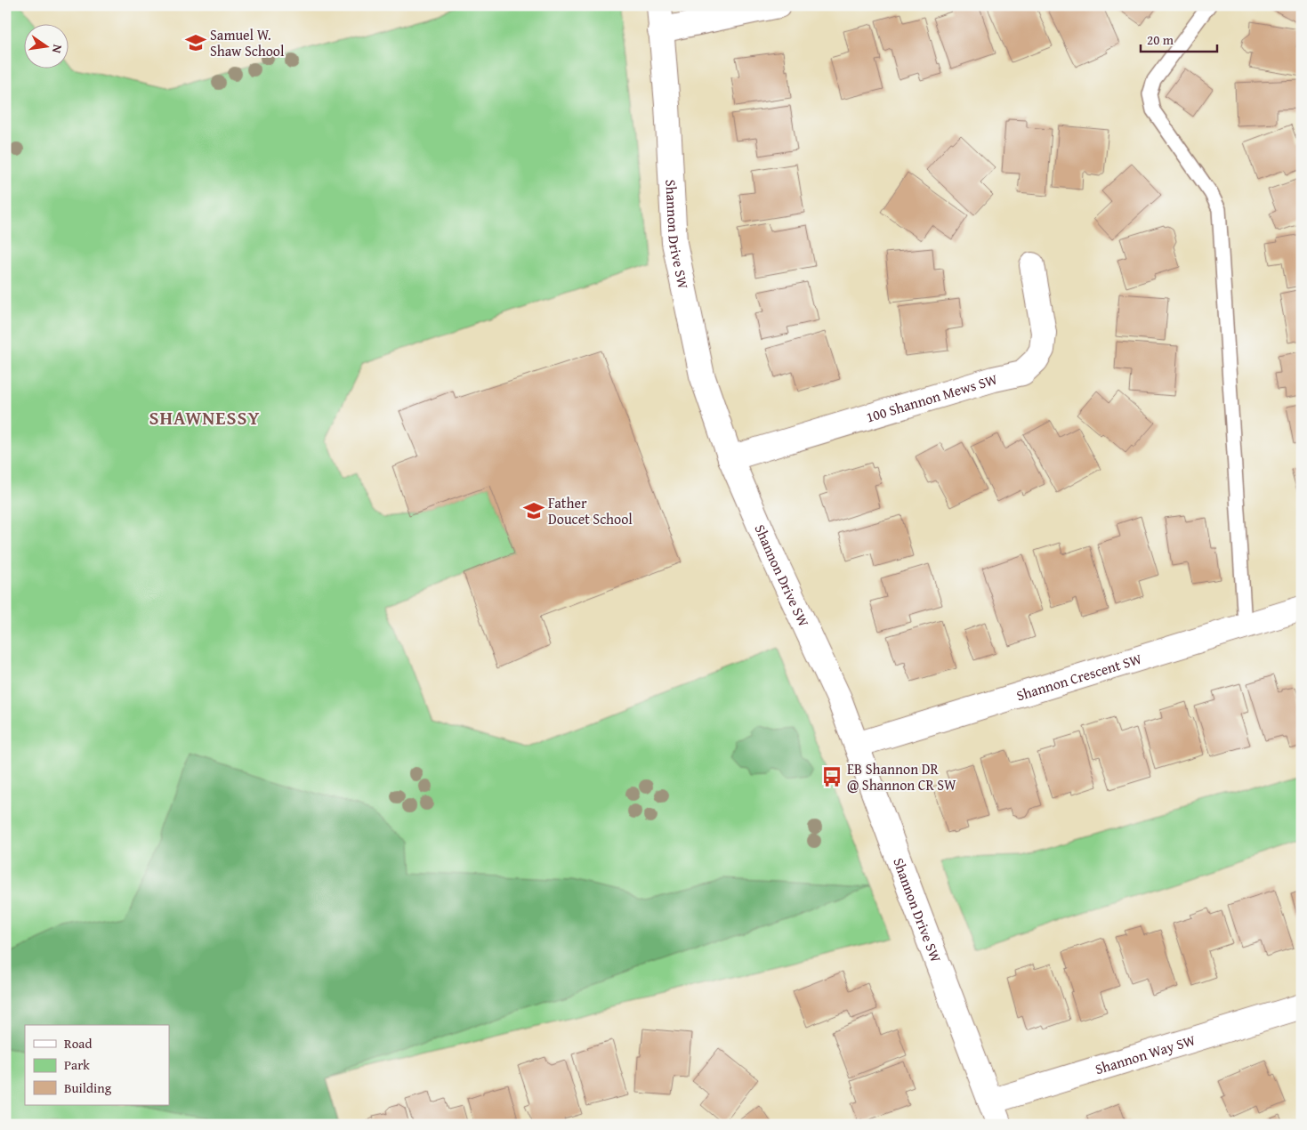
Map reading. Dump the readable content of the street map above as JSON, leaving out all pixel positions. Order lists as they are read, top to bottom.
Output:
{
  "streets": {
    "street": [
      "Shannon Drive SW",
      "100 Shannon Mews SW",
      "Shannon Crescent SW",
      "Shannon Way SW"
    ]
  },
  "crossings": [
    ["Shannon Drive SW", "100 Shannon Mews SW"],
    ["Shannon Drive SW", "Shannon Crescent SW"],
    ["Shannon Drive SW", "Shannon Way SW"]
  ],
  "districts": ["SHAWNESSY"],
  "places": {
    "school or university": ["Samuel W. Shaw School", "Father Doucet School"],
    "bus stop": ["EB Shannon DR @ Shannon CR SW"]
  },
  "legend": ["Road", "Park", "Building"],
  "scale_bar": "20 m",
  "north": "right"
}
